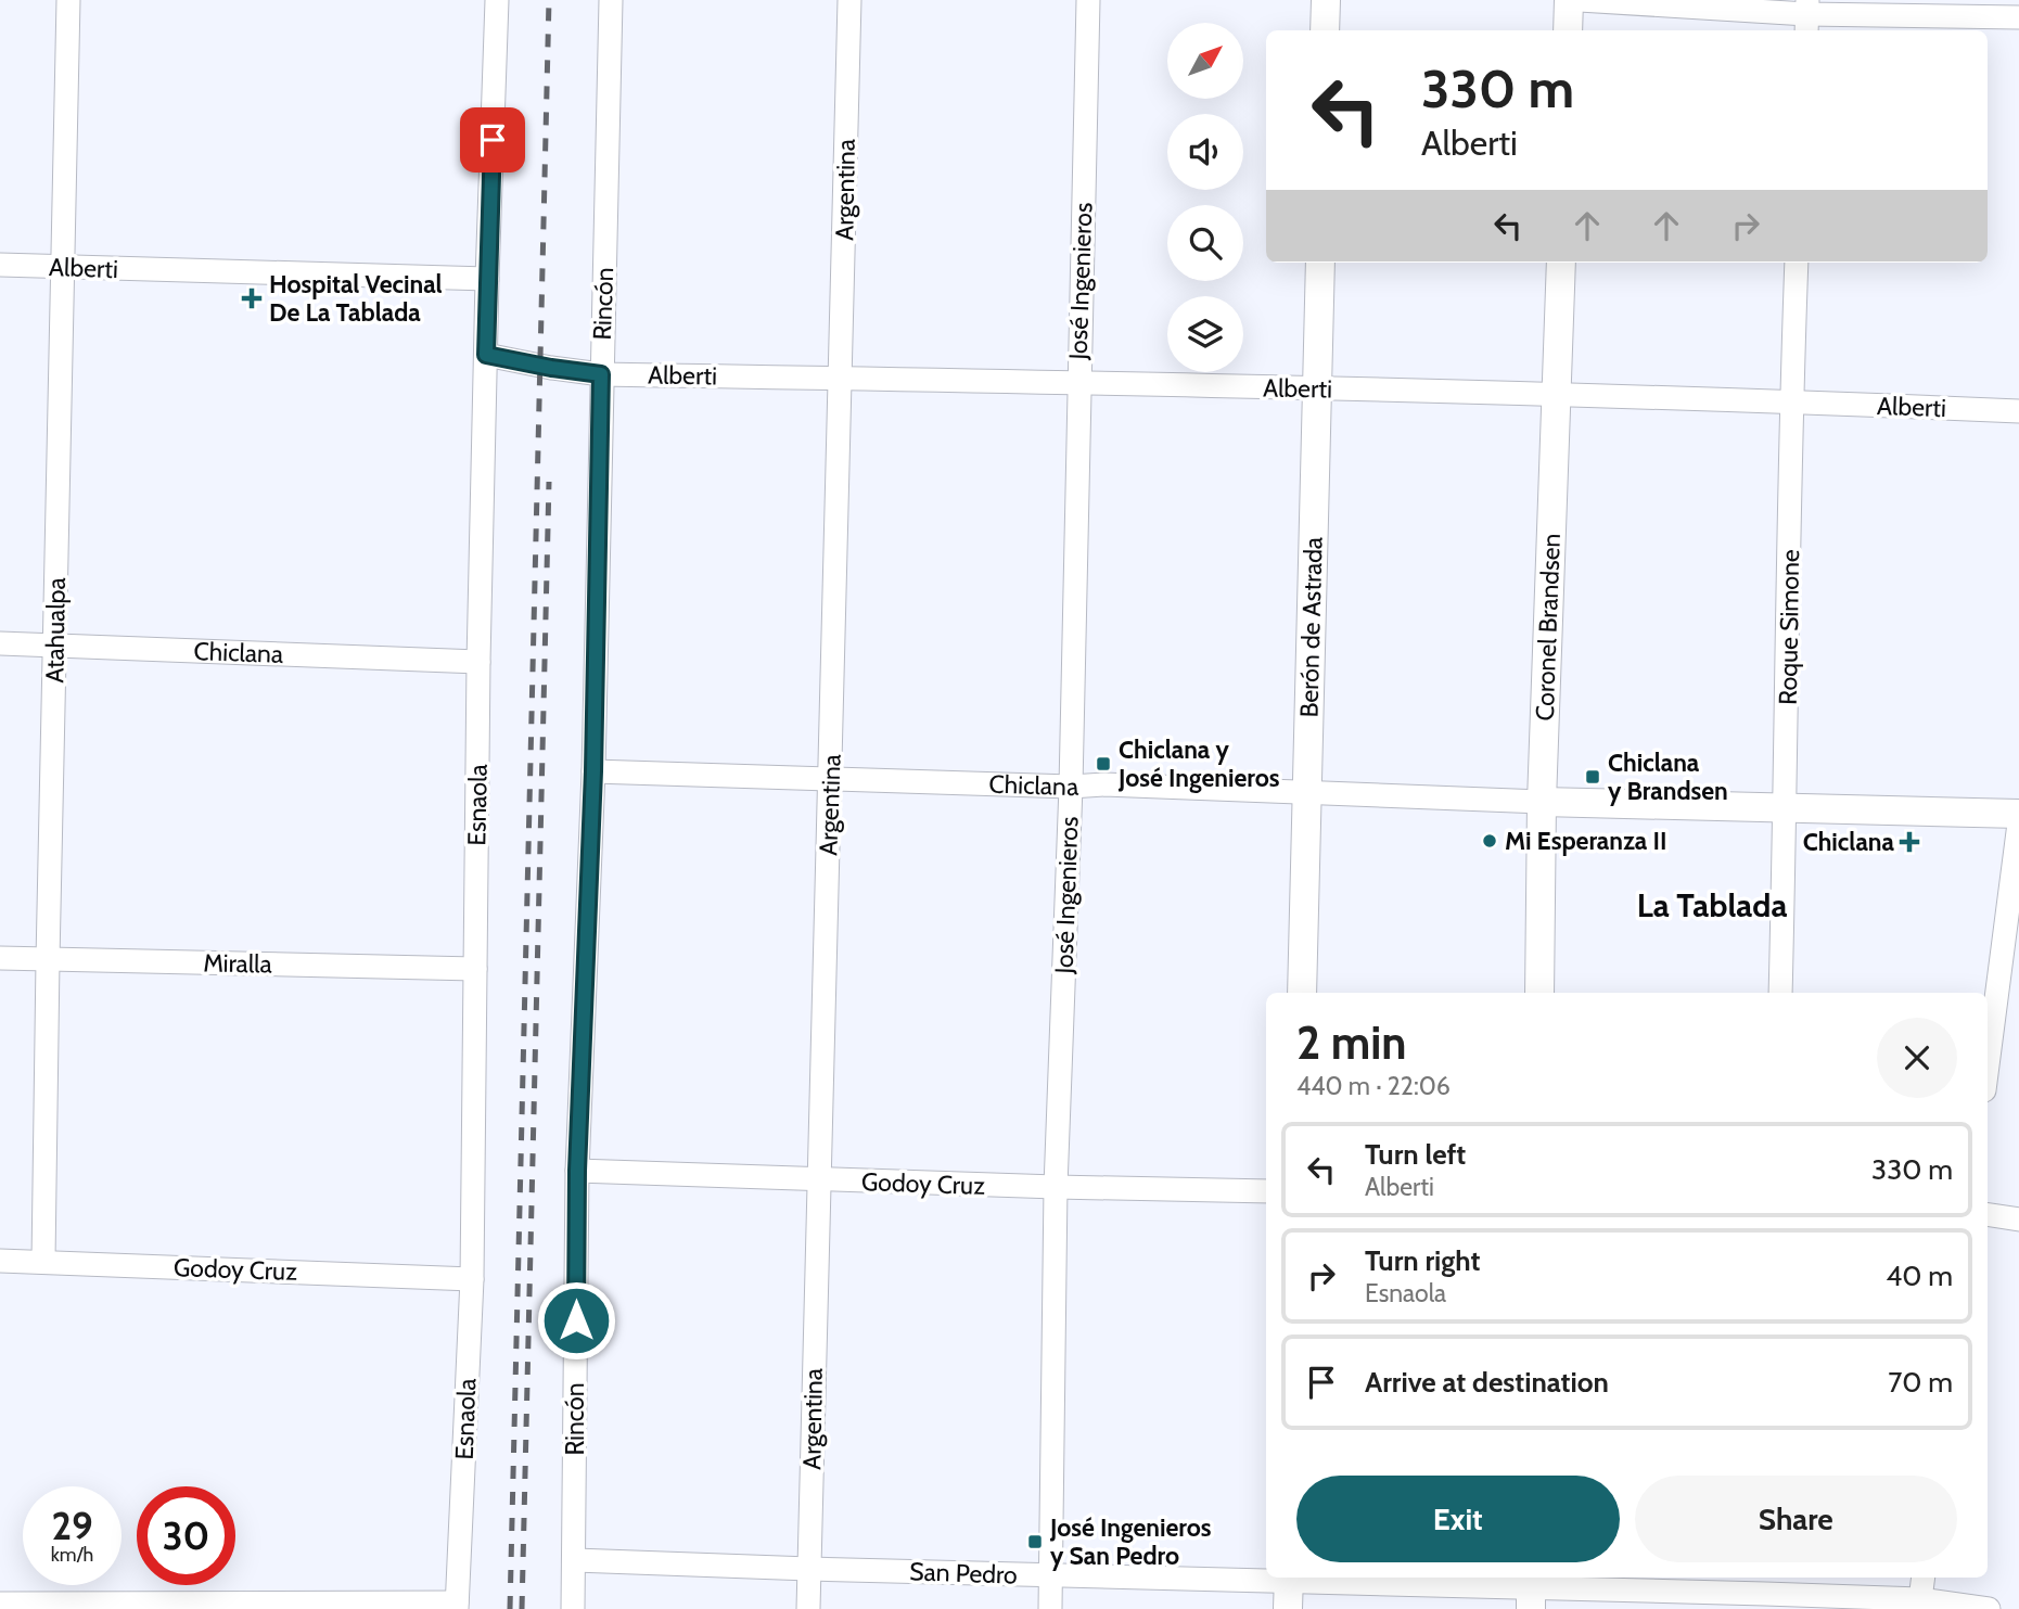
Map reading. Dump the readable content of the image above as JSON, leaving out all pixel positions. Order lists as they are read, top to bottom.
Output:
{
  "streets": {
    "street": [
      "Argentina",
      "Alberti",
      "José Ingenieros",
      "Rincón",
      "Berón de Astrada",
      "Coronel Brandsen",
      "Roque Simone",
      "Atahualpa",
      "Chiclana",
      "Esnaola",
      "Miralla",
      "Godoy Cruz",
      "San Pedro"
    ]
  },
  "crossings": [
    ["Argentina", "Alberti"],
    ["Argentina", "Chiclana"],
    ["Argentina", "Godoy Cruz"],
    ["Argentina", "San Pedro"],
    ["Alberti", "José Ingenieros"],
    ["Alberti", "Rincón"],
    ["Alberti", "Berón de Astrada"],
    ["Alberti", "Coronel Brandsen"],
    ["Alberti", "Roque Simone"],
    ["Alberti", "Atahualpa"],
    ["Alberti", "Esnaola"],
    ["José Ingenieros", "Chiclana"],
    ["José Ingenieros", "Godoy Cruz"],
    ["José Ingenieros", "San Pedro"],
    ["Rincón", "Chiclana"],
    ["Rincón", "Godoy Cruz"],
    ["Rincón", "San Pedro"],
    ["Berón de Astrada", "Chiclana"],
    ["Coronel Brandsen", "Chiclana"],
    ["Roque Simone", "Chiclana"],
    ["Atahualpa", "Chiclana"],
    ["Atahualpa", "Miralla"],
    ["Atahualpa", "Godoy Cruz"],
    ["Chiclana", "Esnaola"],
    ["Esnaola", "Miralla"],
    ["Esnaola", "Godoy Cruz"]
  ],
  "districts": ["La Tablada"],
  "places": {
    "health": ["Hospital Vecinal De La Tablada", "Chiclana"],
    "transit": ["Chiclana y José Ingenieros", "Chiclana y Brandsen", "José Ingenieros y San Pedro"],
    "other": ["Mi Esperanza II"]
  },
  "north": "top right",
  "page": {
    "turn": ["330 m", "Alberti"],
    "heading": ["2 min", "440 m · 22:06"],
    "list": [
      {
        "name": "Turn left",
        "note": "Alberti",
        "value": "330 m"
      },
      {
        "name": "Turn right",
        "note": "Esnaola",
        "value": "40 m"
      },
      {
        "name": "Arrive at destination",
        "value": "70 m"
      }
    ],
    "buttons": ["Exit", "Share"],
    "speed": "29 km/h",
    "limit": "30"
  }
}
